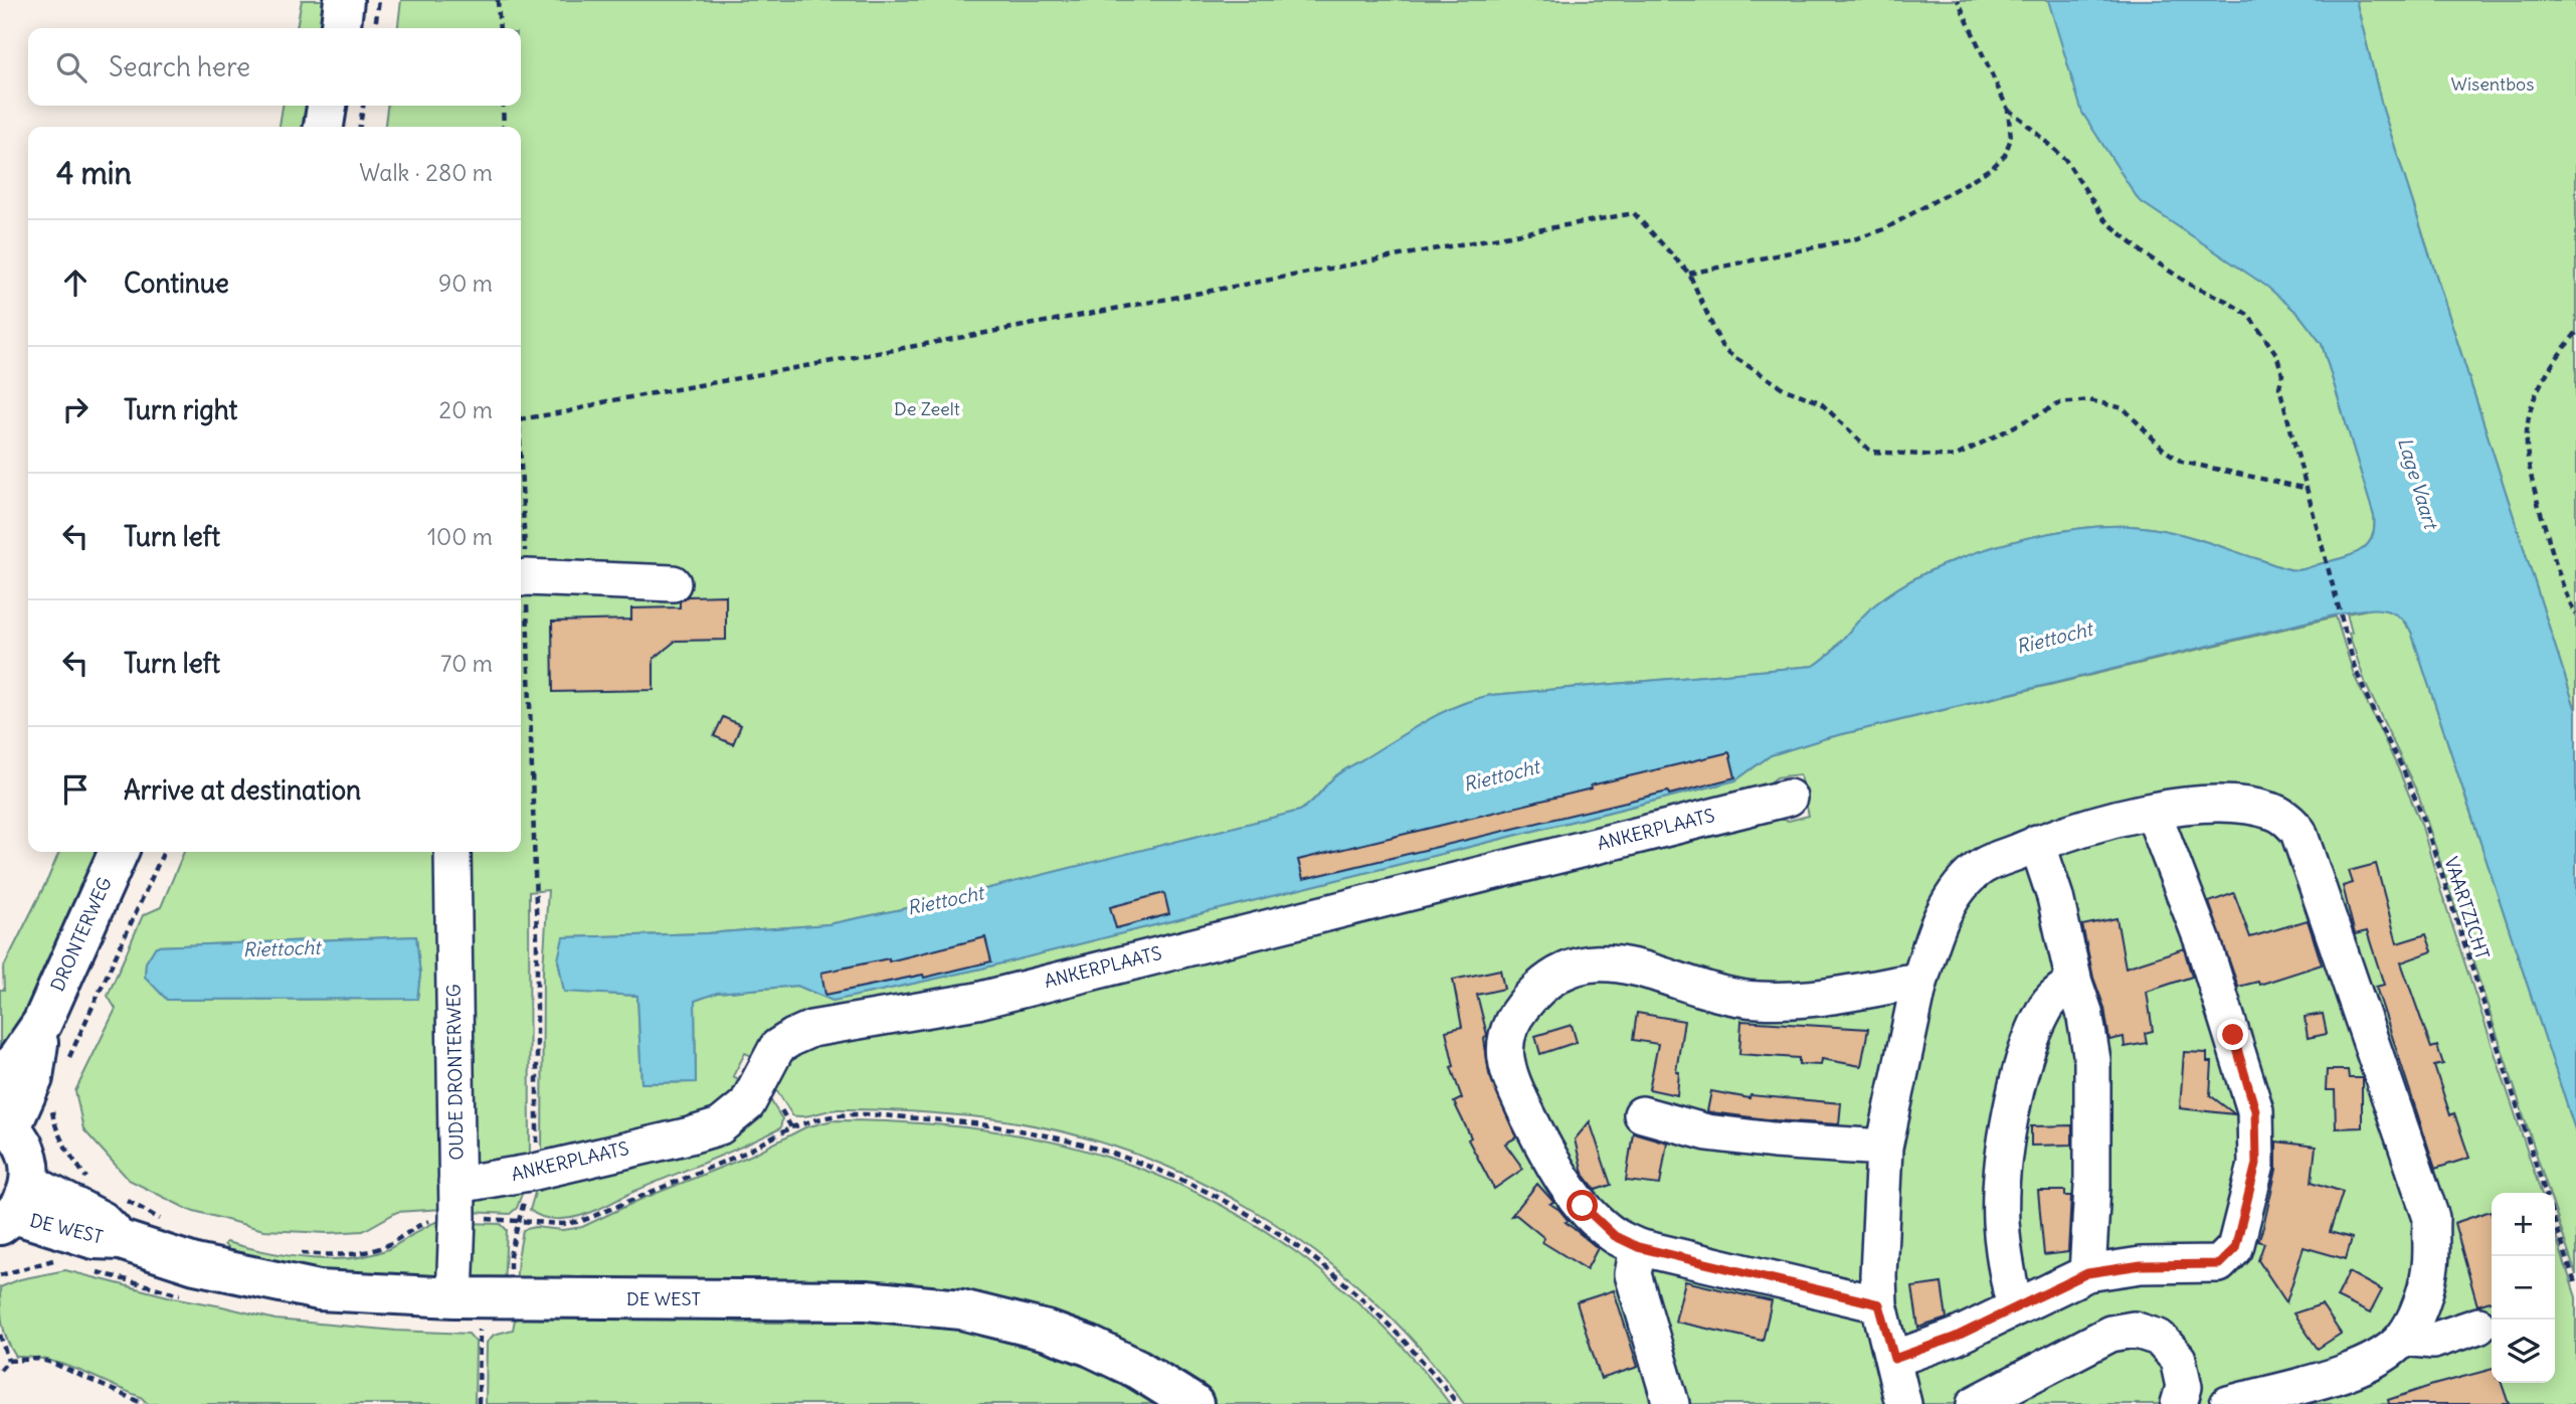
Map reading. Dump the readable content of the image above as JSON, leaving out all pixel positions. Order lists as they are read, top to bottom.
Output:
{
  "streets": {
    "main road": ["DRONTERWEG", "DE WEST"],
    "street": ["ANKERPLAATS", "OUDE DRONTERWEG"],
    "path": ["VAARTZICHT"]
  },
  "crossings": [
    ["ANKERPLAATS", "OUDE DRONTERWEG"],
    ["OUDE DRONTERWEG", "DE WEST"]
  ],
  "water": ["Lage Vaart", "Riettocht"],
  "parks": ["Wisentbos", "De Zeelt"],
  "page": {
    "search": "Search here",
    "heading": ["4 min", "Walk · 280 m"],
    "list": [
      ["Continue", "90 m"],
      ["Turn right", "20 m"],
      ["Turn left", "100 m"],
      ["Turn left", "70 m"],
      "Arrive at destination"
    ],
    "map_buttons": ["+", "−"]
  }
}
